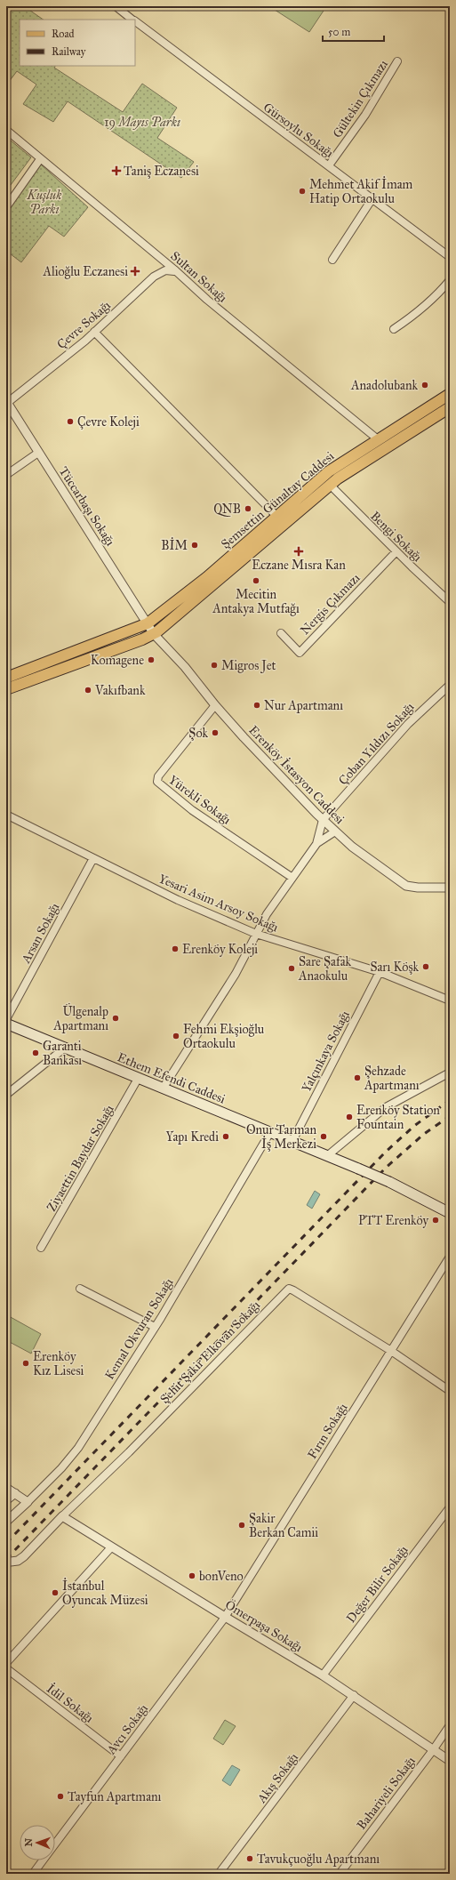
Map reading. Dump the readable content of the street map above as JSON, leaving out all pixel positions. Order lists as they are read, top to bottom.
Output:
{
  "streets": {
    "main road": ["Şemsettin Günaltay Caddesi", "Ethem Efendi Caddesi"],
    "street": [
      "Gültekin Çıkmazı",
      "Gürsoylu Sokağı",
      "Sultan Sokağı",
      "Çevre Sokağı",
      "Tüccarbaşı Sokağı",
      "Bengi Sokağı",
      "Nergis Çıkmazı",
      "Çoban Yıldızı Sokağı",
      "Erenköy İstasyon Caddesi",
      "Yürekli Sokağı",
      "Yesari Asim Arsoy Sokağı",
      "Arsan Sokağı",
      "Yalçınkaya Sokağı",
      "Ziyaettin Baydar Sokağı",
      "Kemal Okvuran Sokağı",
      "Şehit Şakir Elkovan Sokağı",
      "Fırın Sokağı",
      "Değer Bilir Sokağı",
      "Ömerpaşa Sokağı",
      "İdil Sokağı",
      "Avcı Sokağı",
      "Akış Sokağı",
      "Bahariyeli Sokağı"
    ]
  },
  "crossings": [
    ["Gültekin Çıkmazı", "Gürsoylu Sokağı"],
    ["Sultan Sokağı", "Çevre Sokağı"],
    ["Sultan Sokağı", "Şemsettin Günaltay Caddesi"],
    ["Çevre Sokağı", "Tüccarbaşı Sokağı"],
    ["Şemsettin Günaltay Caddesi", "Tüccarbaşı Sokağı"],
    ["Şemsettin Günaltay Caddesi", "Bengi Sokağı"],
    ["Şemsettin Günaltay Caddesi", "Erenköy İstasyon Caddesi"],
    ["Bengi Sokağı", "Nergis Çıkmazı"],
    ["Çoban Yıldızı Sokağı", "Erenköy İstasyon Caddesi"],
    ["Erenköy İstasyon Caddesi", "Yürekli Sokağı"],
    ["Yesari Asim Arsoy Sokağı", "Arsan Sokağı"],
    ["Yesari Asim Arsoy Sokağı", "Yalçınkaya Sokağı"],
    ["Yalçınkaya Sokağı", "Ethem Efendi Caddesi"],
    ["Ethem Efendi Caddesi", "Ziyaettin Baydar Sokağı"],
    ["Ethem Efendi Caddesi", "Kemal Okvuran Sokağı"],
    ["Şehit Şakir Elkovan Sokağı", "Fırın Sokağı"],
    ["Şehit Şakir Elkovan Sokağı", "Ömerpaşa Sokağı"],
    ["Fırın Sokağı", "Ömerpaşa Sokağı"],
    ["Fırın Sokağı", "Avcı Sokağı"],
    ["Değer Bilir Sokağı", "Ömerpaşa Sokağı"],
    ["Ömerpaşa Sokağı", "Avcı Sokağı"],
    ["Ömerpaşa Sokağı", "Akış Sokağı"],
    ["Ömerpaşa Sokağı", "Bahariyeli Sokağı"],
    ["İdil Sokağı", "Avcı Sokağı"]
  ],
  "parks": ["19 Mayıs Parkı", "Kuşluk Parkı"],
  "places": {
    "health": ["Taniş Eczanesi", "Alioğlu Eczanesi", "Eczane Mısra Kan"],
    "other": [
      "Mehmet Akif İmam Hatip Ortaokulu",
      "Anadolubank",
      "Çevre Koleji",
      "QNB",
      "BİM",
      "Mecitin Antakya Mutfağı",
      "Komagene",
      "Migros Jet",
      "Vakıfbank",
      "Nur Apartmanı",
      "Şok",
      "Erenköy Koleji",
      "Sarı Köşk",
      "Sare Şafak Anaokulu",
      "Ülgenalp Apartmanı",
      "Fehmi Ekşioğlu Ortaokulu",
      "Garanti Bankası",
      "Şehzade Apartmanı",
      "Erenköy Station Fountain",
      "Yapı Kredi",
      "Onur Tarman İş Merkezi",
      "PTT Erenköy",
      "Erenköy Kız Lisesi",
      "Şakir Berkan Camii",
      "bonVeno",
      "İstanbul Oyuncak Müzesi",
      "Tayfun Apartmanı",
      "Tavukçuoğlu Apartmanı"
    ]
  },
  "legend": ["Road", "Railway"],
  "scale_bar": "50 m",
  "north": "left"
}
